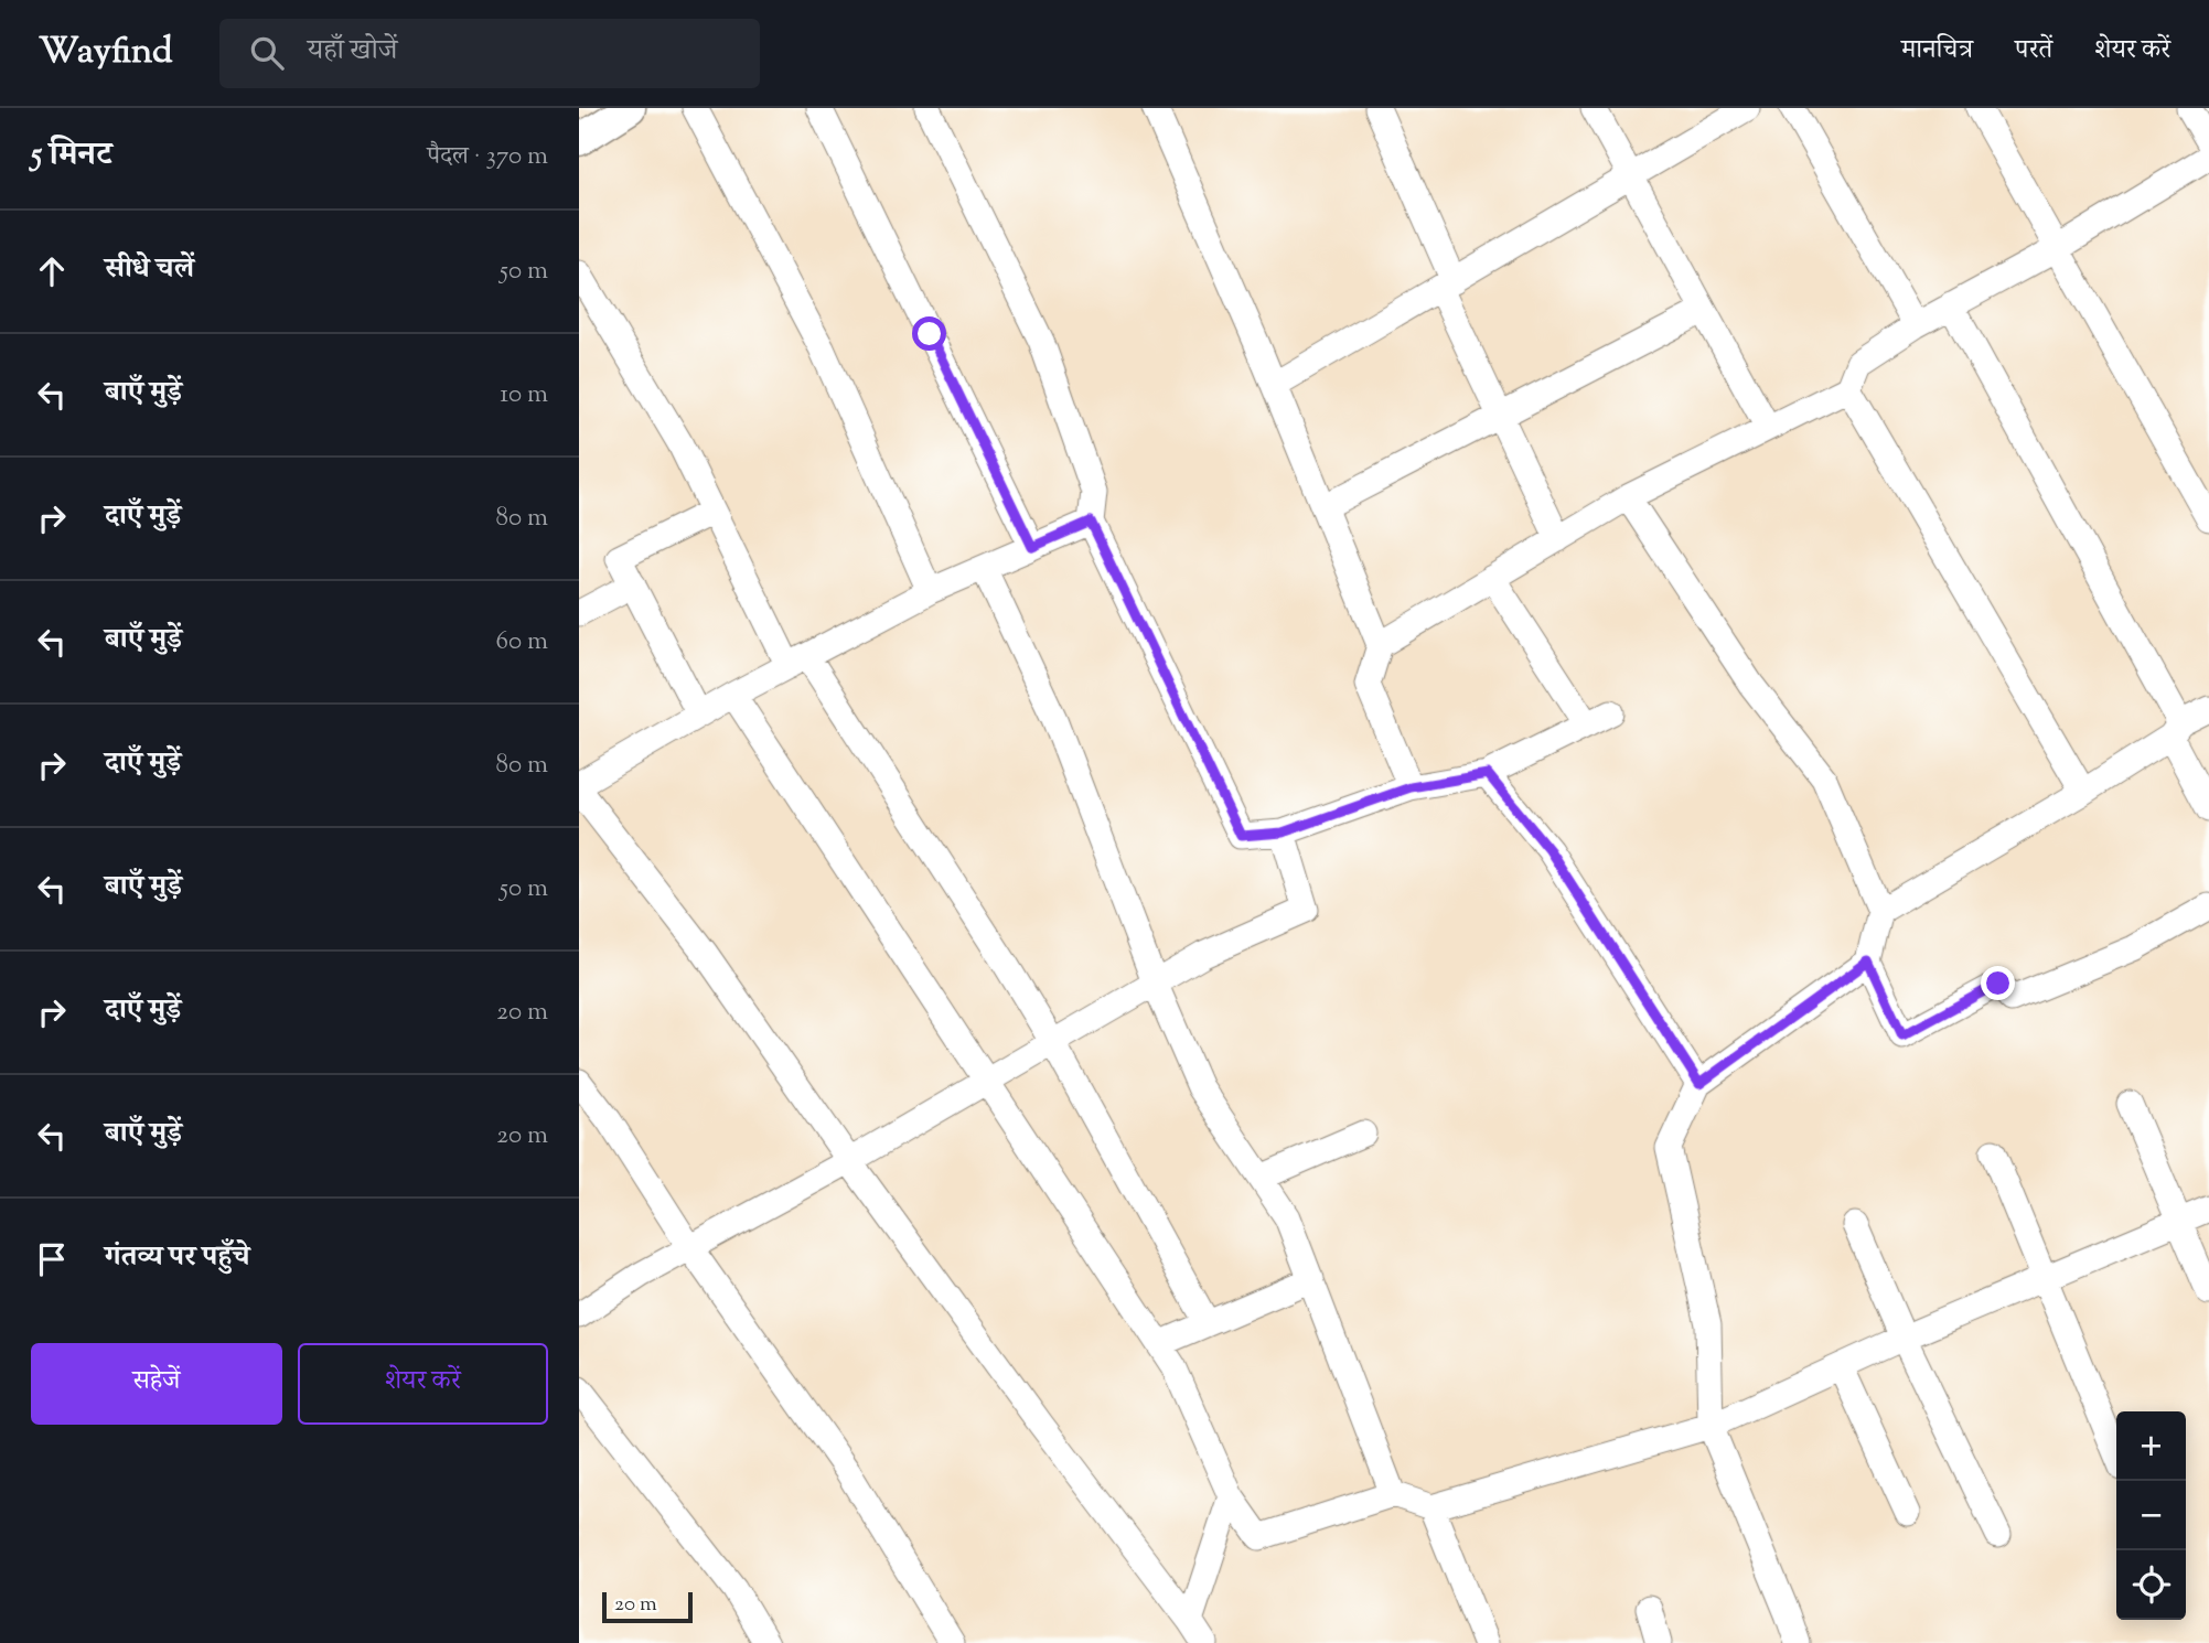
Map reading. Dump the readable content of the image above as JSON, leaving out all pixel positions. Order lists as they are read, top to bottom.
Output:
{
  "scale_bar": "20 m",
  "page": {
    "header": "Wayfind",
    "search": "यहाँ खोजें",
    "nav": ["मानचित्र", "परतें", "शेयर करें"],
    "heading": ["5 मिनट", "पैदल · 370 m"],
    "list": [
      ["सीधे चलें", "50 m"],
      ["बाएँ मुड़ें", "10 m"],
      ["दाएँ मुड़ें", "80 m"],
      ["बाएँ मुड़ें", "60 m"],
      ["दाएँ मुड़ें", "80 m"],
      ["बाएँ मुड़ें", "50 m"],
      ["दाएँ मुड़ें", "20 m"],
      ["बाएँ मुड़ें", "20 m"],
      "गंतव्य पर पहुँचे"
    ],
    "buttons": ["सहेजें", "शेयर करें"],
    "map_buttons": ["+", "−"],
    "scale": "20 m"
  }
}
